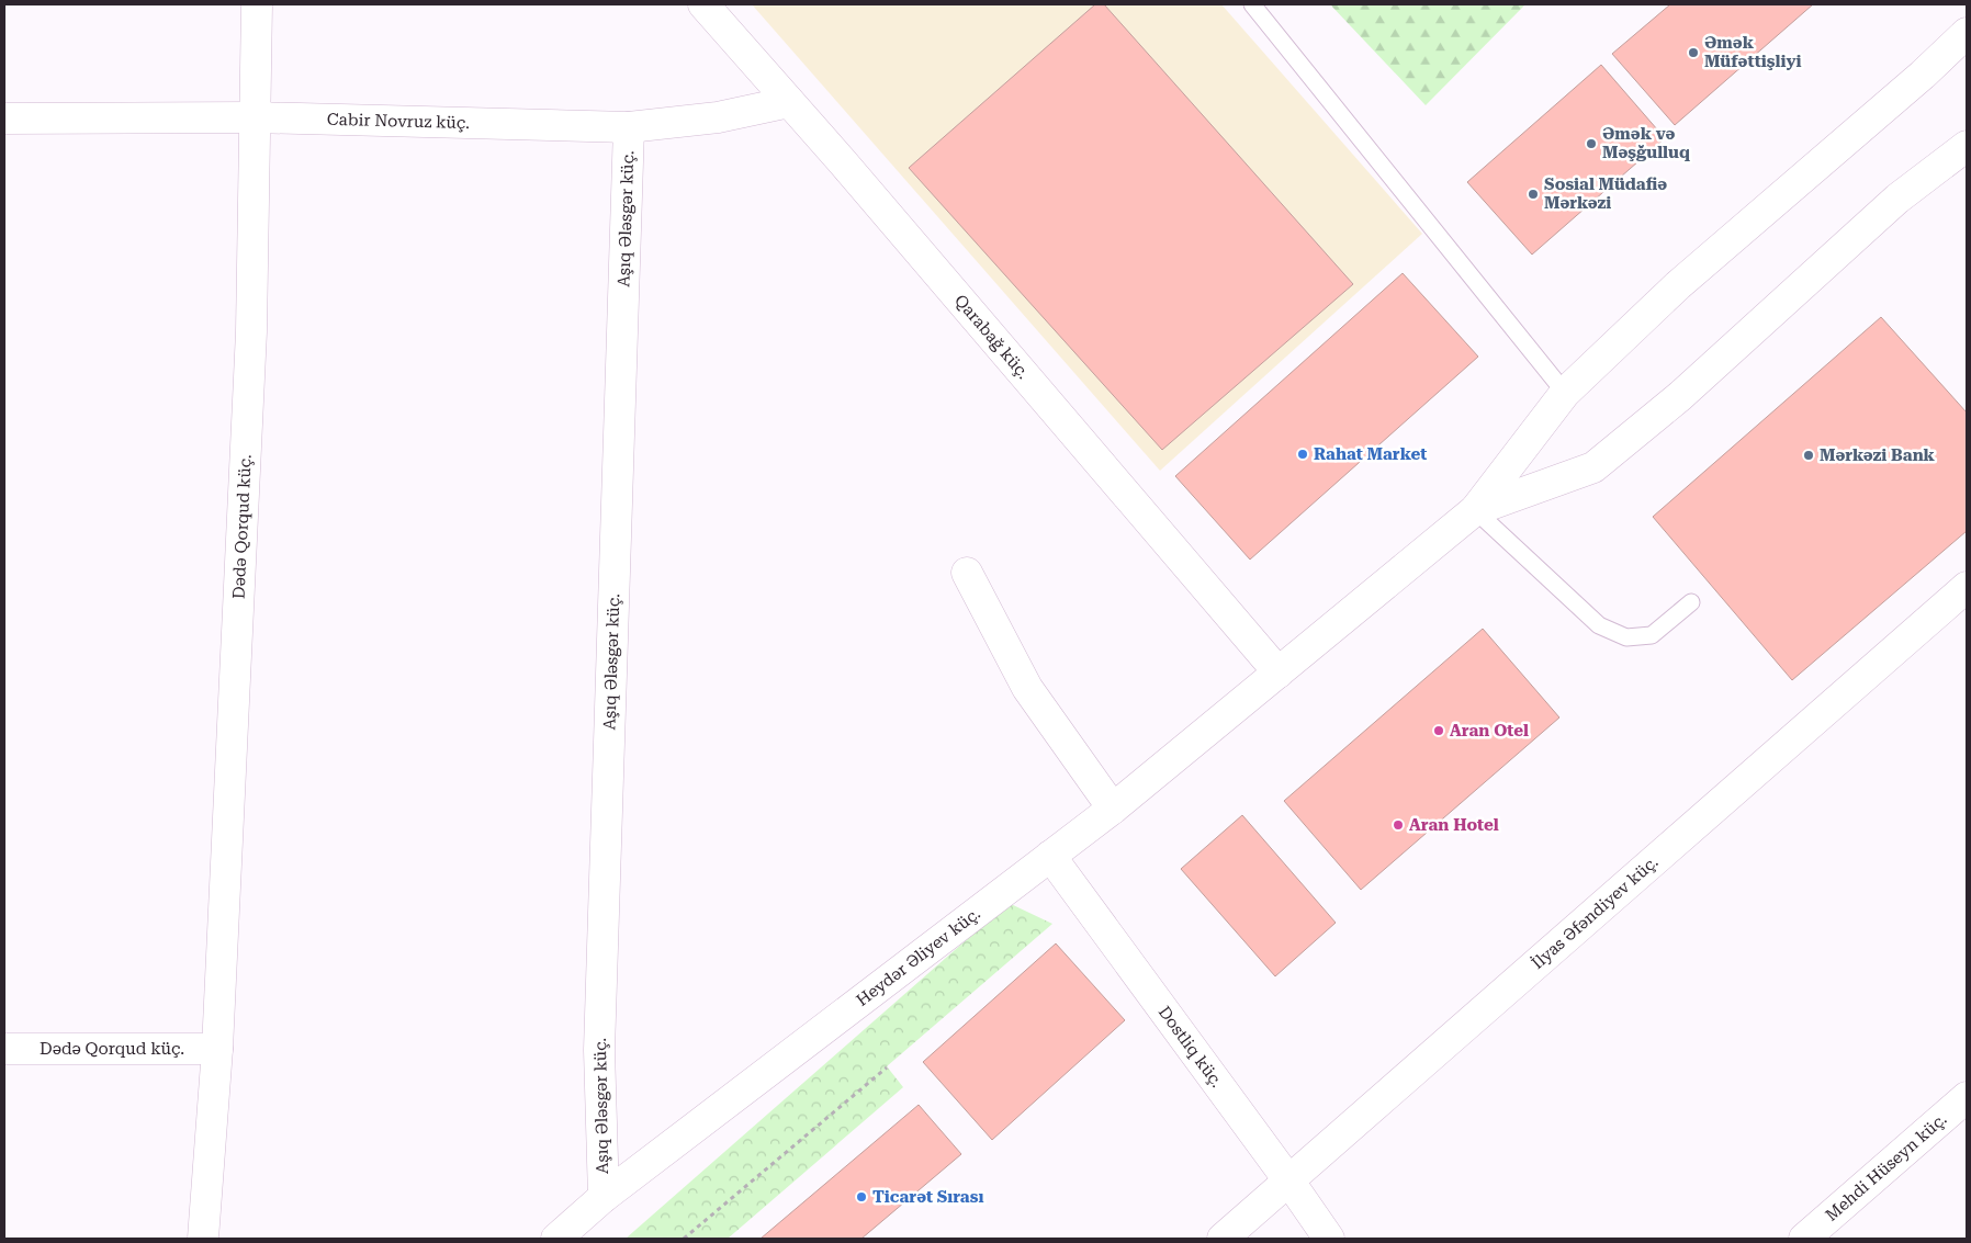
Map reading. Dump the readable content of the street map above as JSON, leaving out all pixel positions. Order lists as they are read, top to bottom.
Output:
{
  "streets": {
    "main road": [
      "Cabir Novruz küç.",
      "Aşıq Ələsgər küç.",
      "Qarabağ küç.",
      "Dədə Qorqud küç.",
      "İlyas Əfəndiyev küç.",
      "Heydər Əliyev küç.",
      "Dostliq küç.",
      "Mehdi Hüseyn küç."
    ]
  },
  "crossings": [
    ["Cabir Novruz küç.", "Aşıq Ələsgər küç."],
    ["Cabir Novruz küç.", "Qarabağ küç."],
    ["Cabir Novruz küç.", "Dədə Qorqud küç."],
    ["Aşıq Ələsgər küç.", "Heydər Əliyev küç."],
    ["Qarabağ küç.", "Heydər Əliyev küç."],
    ["İlyas Əfəndiyev küç.", "Dostliq küç."],
    ["Heydər Əliyev küç.", "Dostliq küç."]
  ],
  "places": [
    "Əmək Müfəttişliyi",
    "Əmək və Məşğulluq",
    "Sosial Müdafiə Mərkəzi",
    "Rahat Market",
    "Mərkəzi Bank",
    "Aran Otel",
    "Aran Hotel",
    "Ticarət Sırası"
  ]
}
